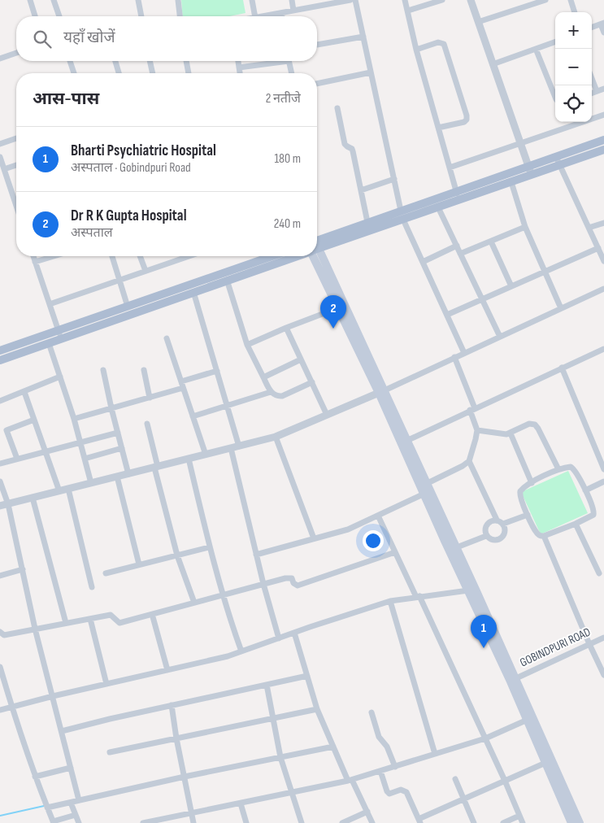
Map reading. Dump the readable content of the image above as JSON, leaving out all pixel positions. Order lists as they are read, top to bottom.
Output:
{
  "streets": {
    "street": ["GOBINDPURI ROAD"]
  },
  "page": {
    "map_buttons": ["+", "−"],
    "search": "यहाँ खोजें",
    "heading": ["आस-पास", "2 नतीजे"],
    "list": [
      {
        "mark": "1",
        "name": "Bharti Psychiatric Hospital",
        "note": "अस्पताल · Gobindpuri Road",
        "value": "180 m"
      },
      {
        "mark": "2",
        "name": "Dr R K Gupta Hospital",
        "note": "अस्पताल",
        "value": "240 m"
      }
    ],
    "pins": ["2", "1"]
  }
}
